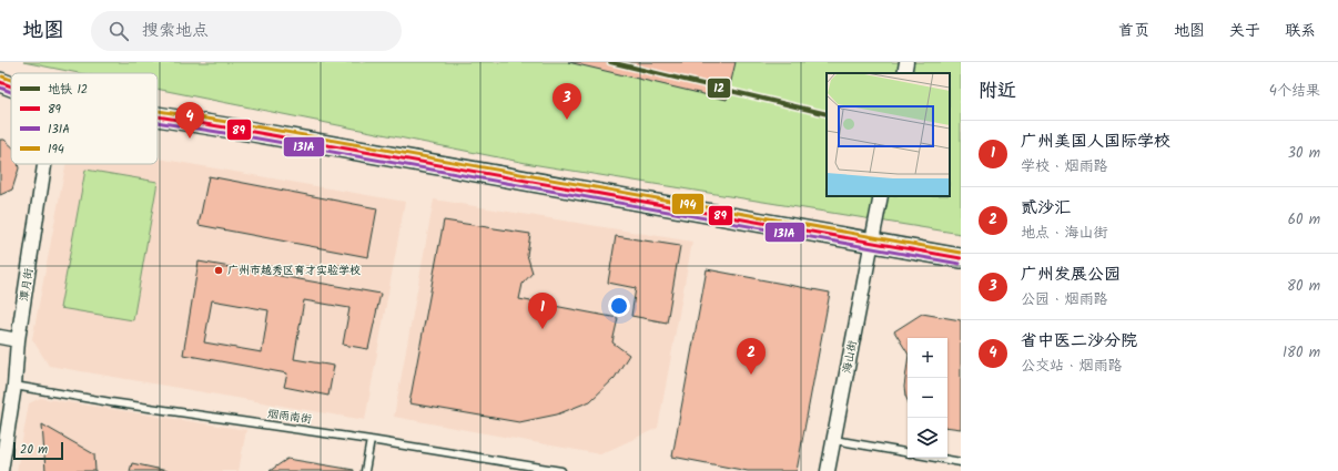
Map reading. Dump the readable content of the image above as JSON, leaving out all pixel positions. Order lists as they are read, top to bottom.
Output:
{
  "streets": {
    "street": ["潭月街", "海山街"],
    "lane": ["烟雨南街"]
  },
  "crossings": [
    ["潭月街", "烟雨南街"]
  ],
  "places": ["广州市越秀区育才实验学校"],
  "lines": [
    "metro line 12",
    "transit line 194",
    "transit line 89",
    "transit line 131A"
  ],
  "legend": [
    "地铁 12",
    "89",
    "131A",
    "194"
  ],
  "scale_bar": "20 m",
  "page": {
    "header": "地图",
    "search": "搜索地点",
    "nav": [
      "首页",
      "地图",
      "关于",
      "联系"
    ],
    "heading": ["附近", "4个结果"],
    "pins": [
      "3",
      "4",
      "1",
      "2"
    ],
    "list": [
      {
        "mark": "1",
        "name": "广州美国人国际学校",
        "note": "学校 · 烟雨路",
        "value": "30 m"
      },
      {
        "mark": "2",
        "name": "贰沙汇",
        "note": "地点 · 海山街",
        "value": "60 m"
      },
      {
        "mark": "3",
        "name": "广州发展公园",
        "note": "公园 · 烟雨路",
        "value": "80 m"
      },
      {
        "mark": "4",
        "name": "省中医二沙分院",
        "note": "公交站 · 烟雨路",
        "value": "180 m"
      }
    ],
    "map_buttons": ["+", "−"],
    "scale": "20 m"
  }
}
